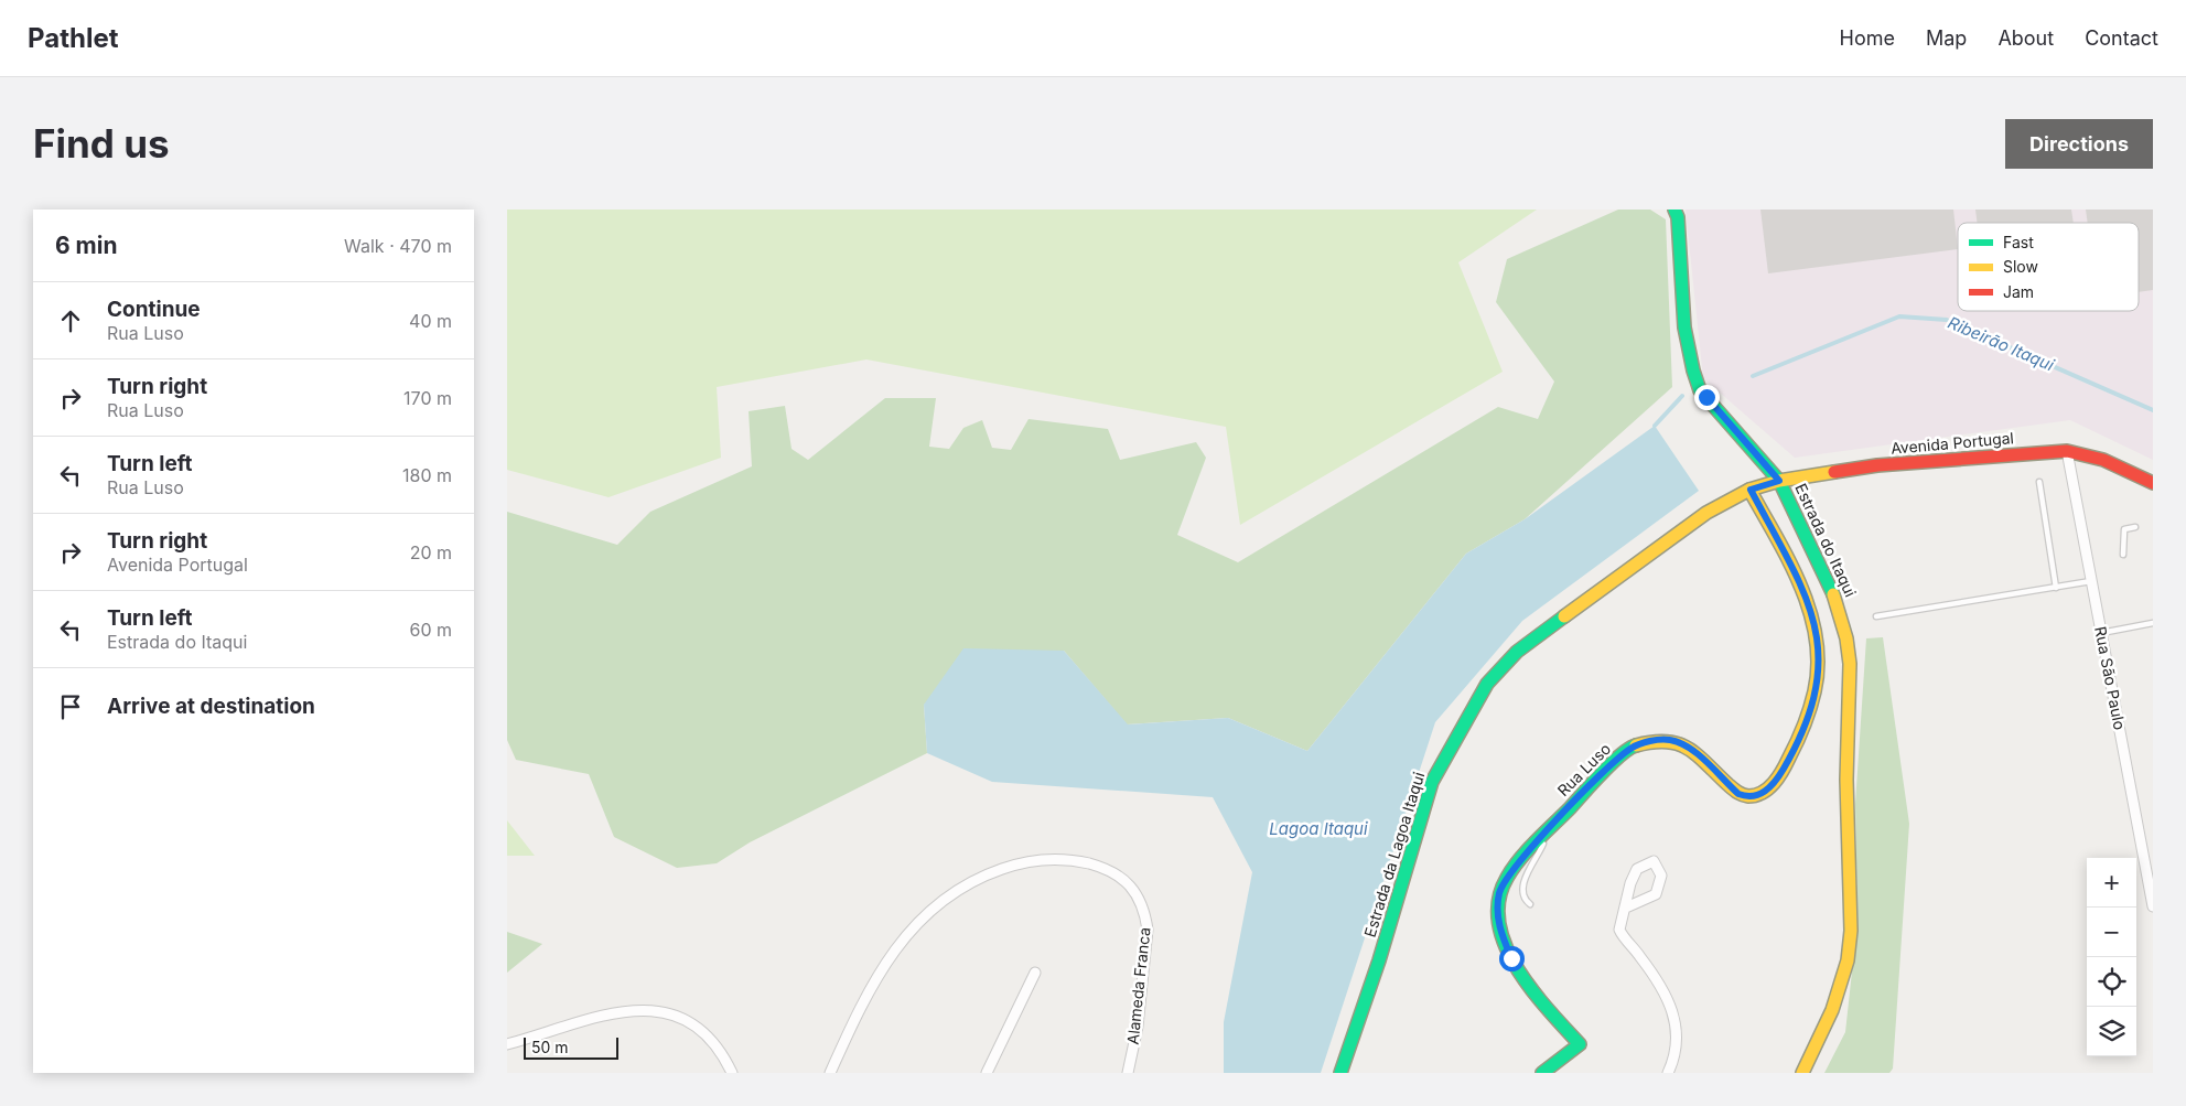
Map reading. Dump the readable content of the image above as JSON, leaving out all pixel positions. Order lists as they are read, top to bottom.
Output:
{
  "streets": {
    "street": [
      "Avenida Portugal",
      "Estrada do Itaqui",
      "Rua São Paulo",
      "Rua Luso",
      "Estrada da Lagoa Itaqui",
      "Alameda Franca"
    ]
  },
  "crossings": [
    ["Avenida Portugal", "Estrada do Itaqui"],
    ["Avenida Portugal", "Rua São Paulo"],
    ["Avenida Portugal", "Rua Luso"],
    ["Avenida Portugal", "Estrada da Lagoa Itaqui"],
    ["Rua Luso", "Estrada da Lagoa Itaqui"]
  ],
  "water": ["Ribeirão Itaqui", "Lagoa Itaqui"],
  "legend": ["Fast", "Slow", "Jam"],
  "scale_bar": "50 m",
  "page": {
    "header": "Pathlet",
    "nav": [
      "Home",
      "Map",
      "About",
      "Contact"
    ],
    "buttons": "Directions",
    "title": "Find us",
    "heading": ["6 min", "Walk · 470 m"],
    "list": [
      ["Continue", "Rua Luso", "40 m"],
      ["Turn right", "Rua Luso", "170 m"],
      ["Turn left", "Rua Luso", "180 m"],
      ["Turn right", "Avenida Portugal", "20 m"],
      ["Turn left", "Estrada do Itaqui", "60 m"],
      "Arrive at destination"
    ],
    "map_buttons": ["+", "−"],
    "scale": "50 m"
  }
}
